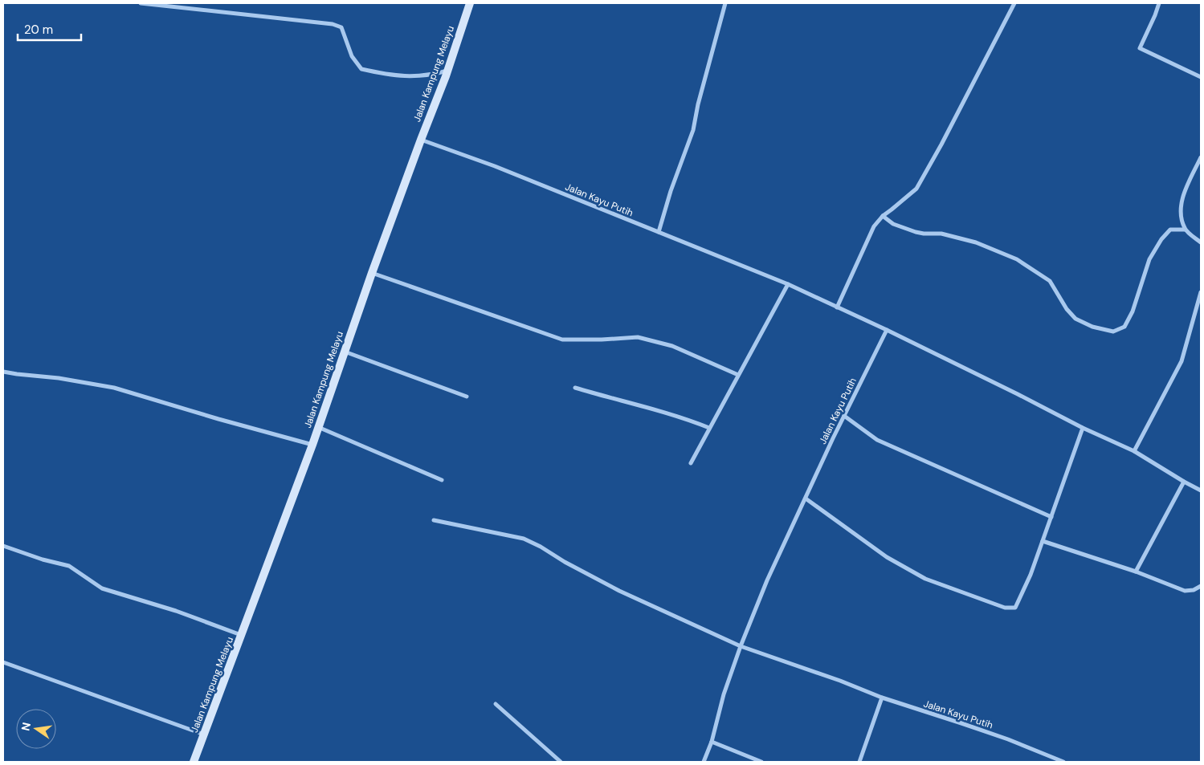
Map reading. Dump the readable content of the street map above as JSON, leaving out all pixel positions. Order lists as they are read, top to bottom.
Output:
{
  "streets": {
    "main road": ["Jalan Kampung Melayu"],
    "street": ["Jalan Kayu Putih"]
  },
  "crossings": [
    ["Jalan Kampung Melayu", "Jalan Kayu Putih"]
  ],
  "scale_bar": "20 m",
  "north": "left"
}
